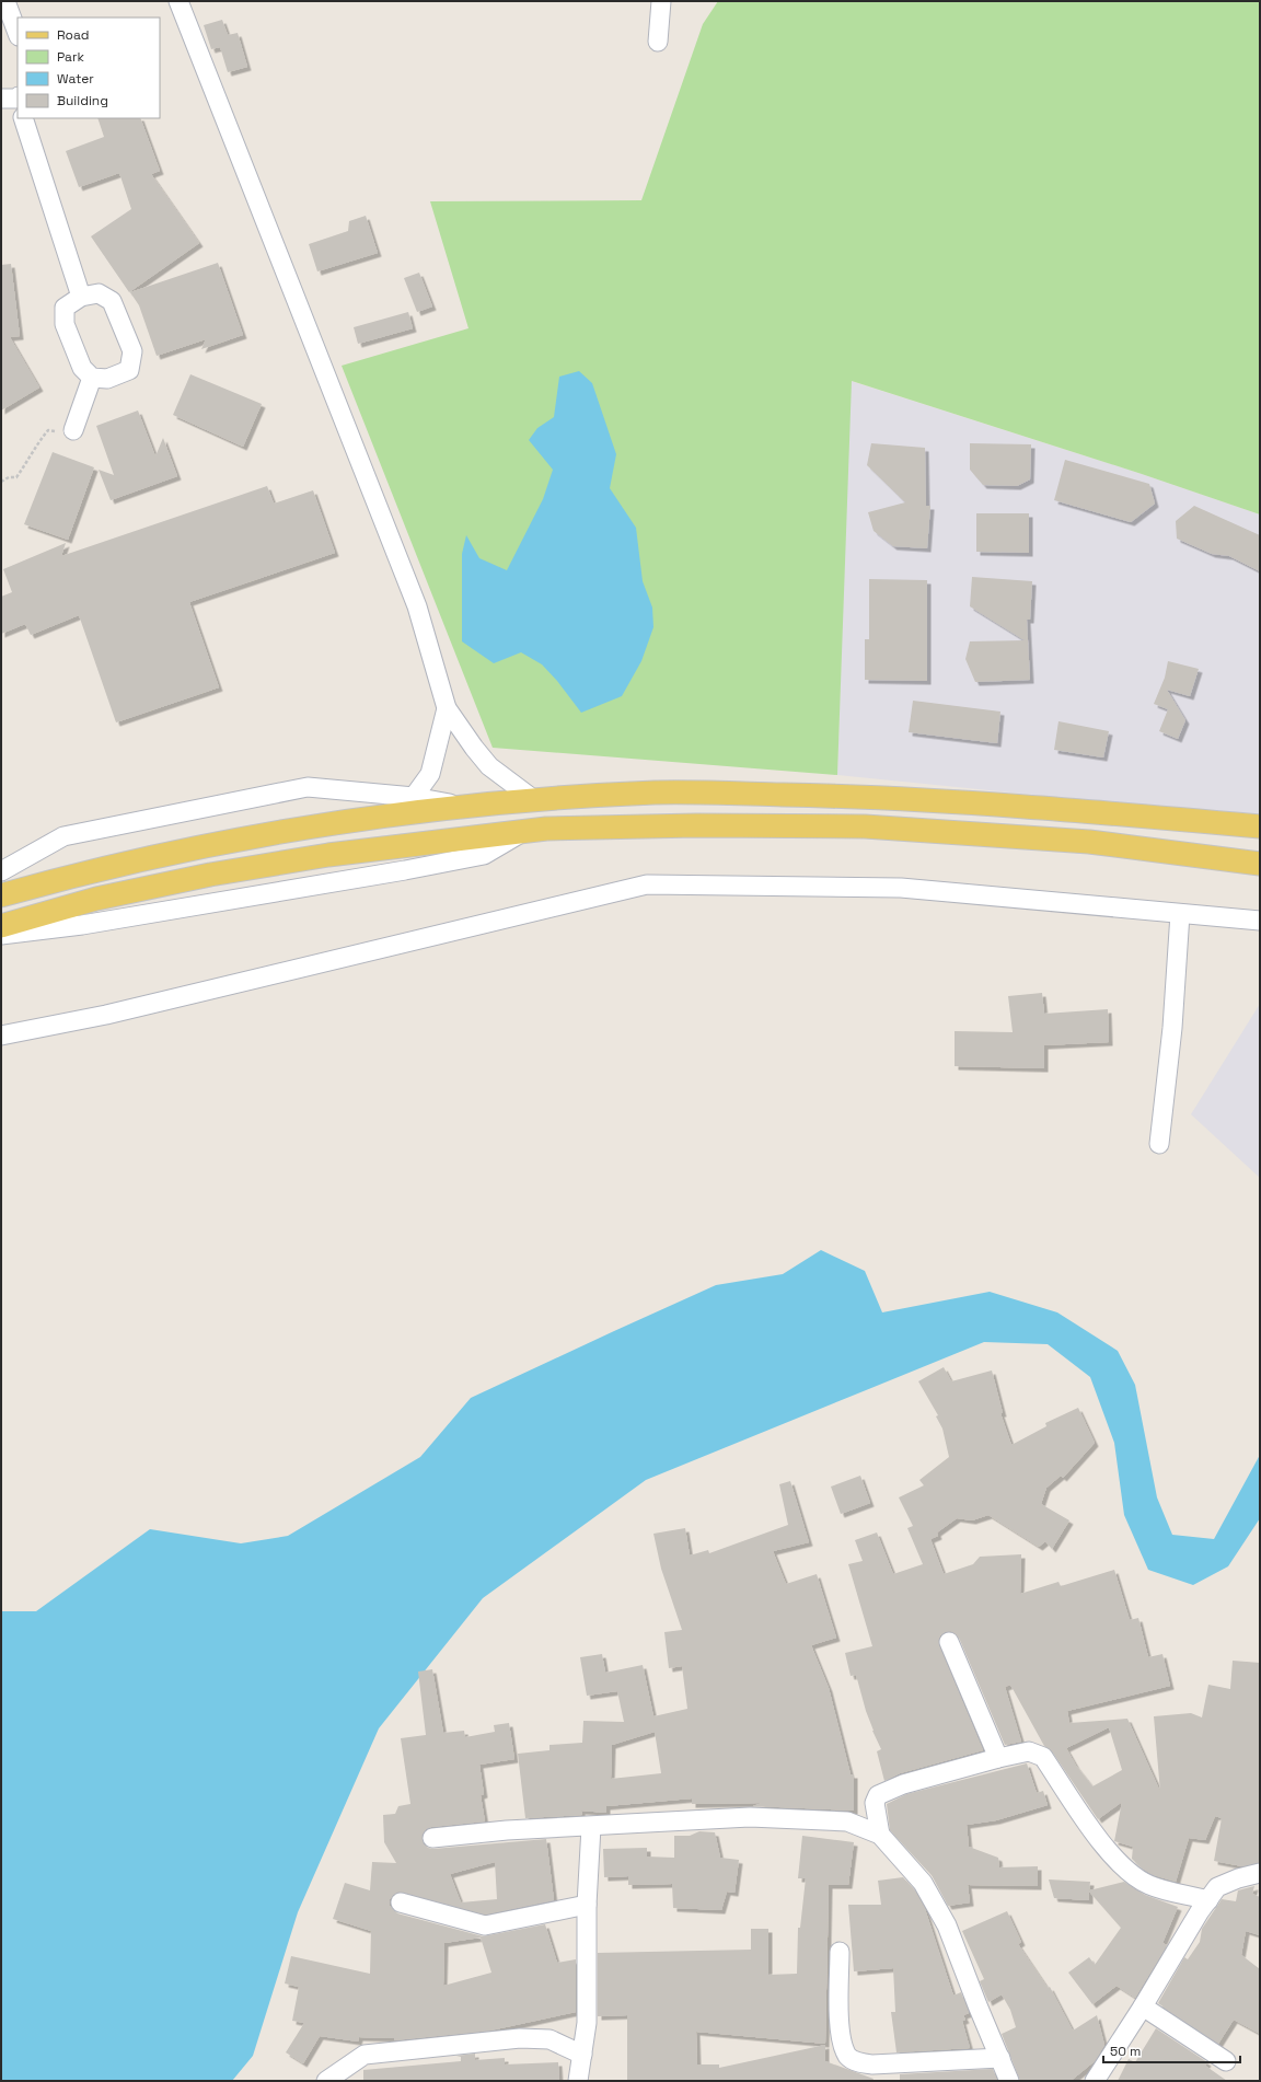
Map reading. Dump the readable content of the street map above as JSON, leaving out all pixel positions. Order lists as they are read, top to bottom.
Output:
{
  "legend": [
    "Road",
    "Park",
    "Water",
    "Building"
  ],
  "scale_bar": "50 m"
}
